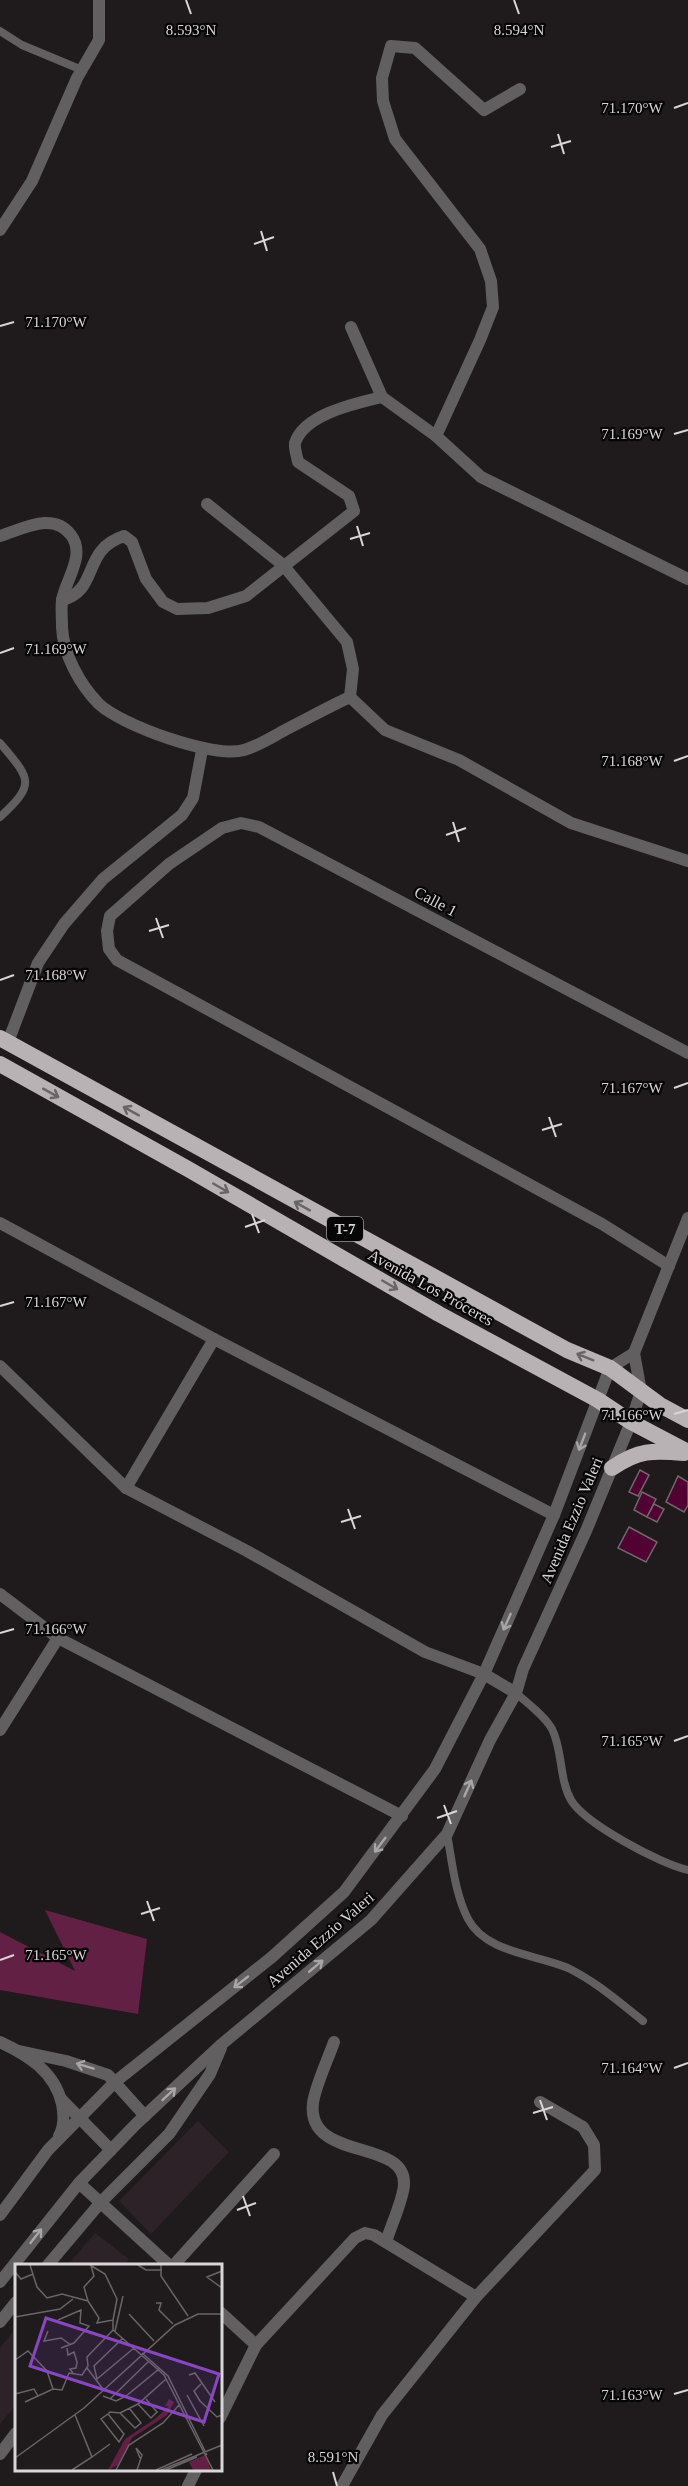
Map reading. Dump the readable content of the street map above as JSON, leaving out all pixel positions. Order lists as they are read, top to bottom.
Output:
{
  "streets": {
    "highway": ["T-7", "Avenida Los Próceres"],
    "street": ["Calle 1", "Avenida Ezzio Valeri"]
  },
  "crossings": [
    ["Avenida Los Próceres", "Avenida Ezzio Valeri"]
  ],
  "coordinates": [
    "8.593°N",
    "8.594°N",
    "71.170°W",
    "71.169°W",
    "71.168°W",
    "71.167°W",
    "71.166°W",
    "71.165°W",
    "71.164°W",
    "71.163°W",
    "8.591°N"
  ]
}
